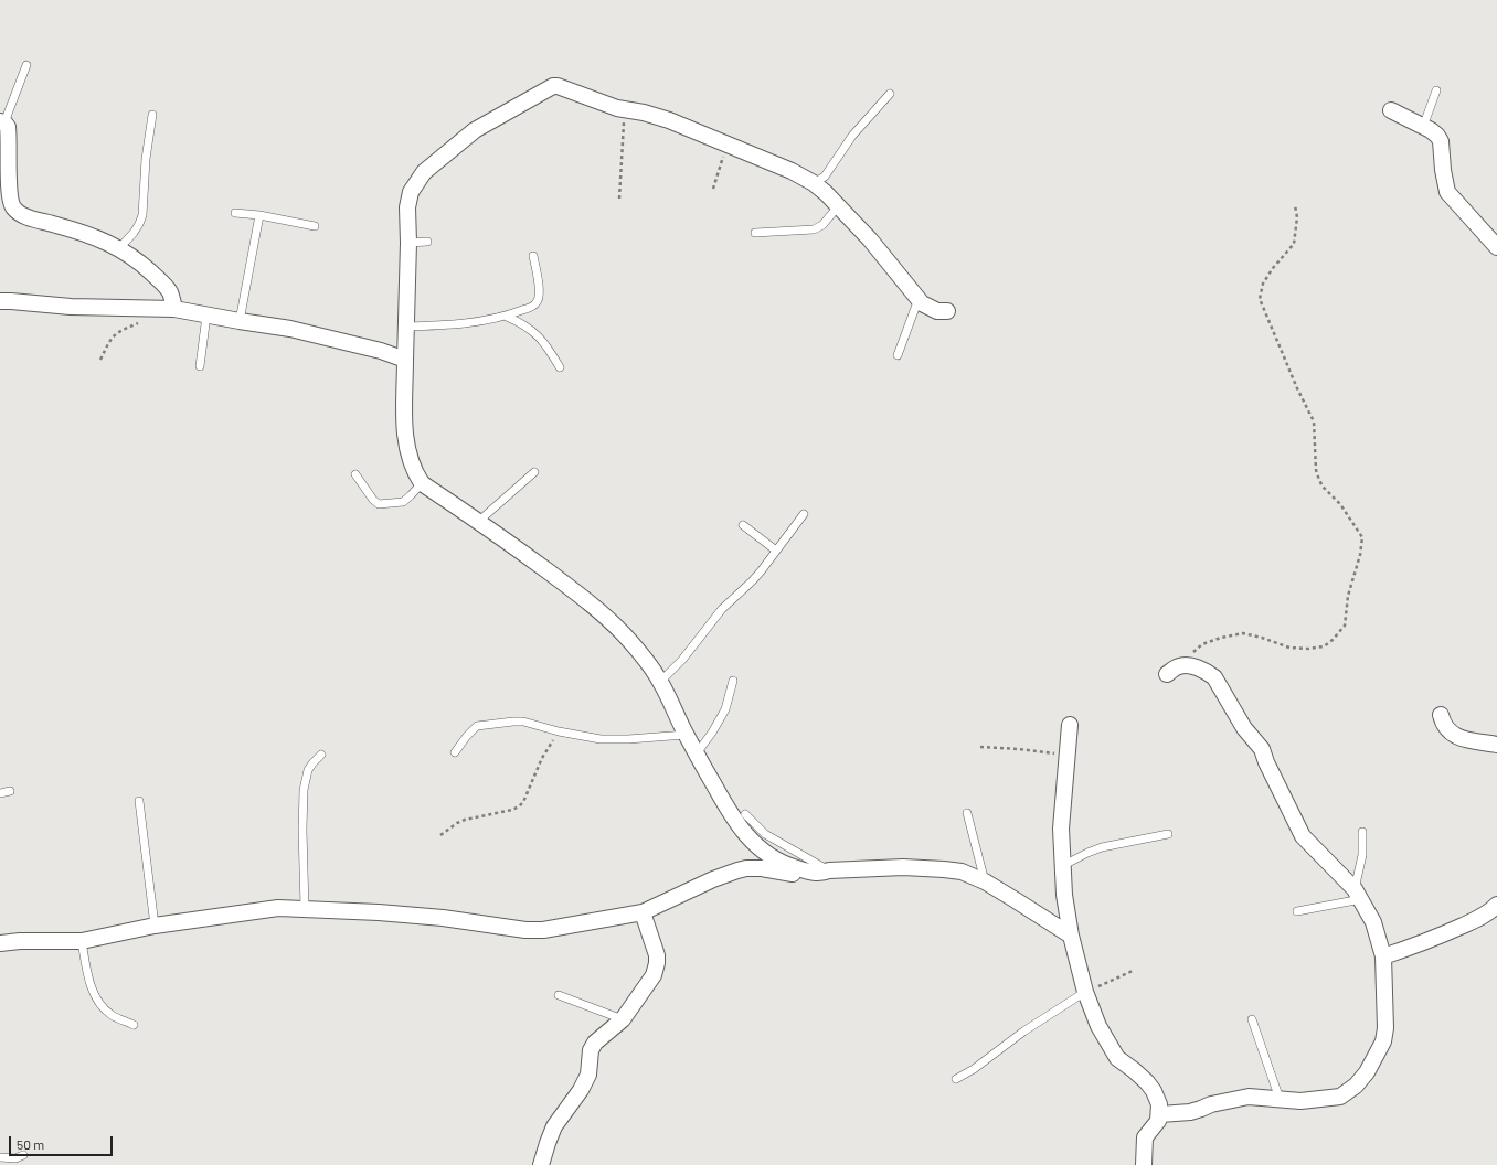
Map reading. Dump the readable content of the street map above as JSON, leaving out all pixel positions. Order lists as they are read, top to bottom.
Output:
{
  "scale_bar": "50 m"
}
